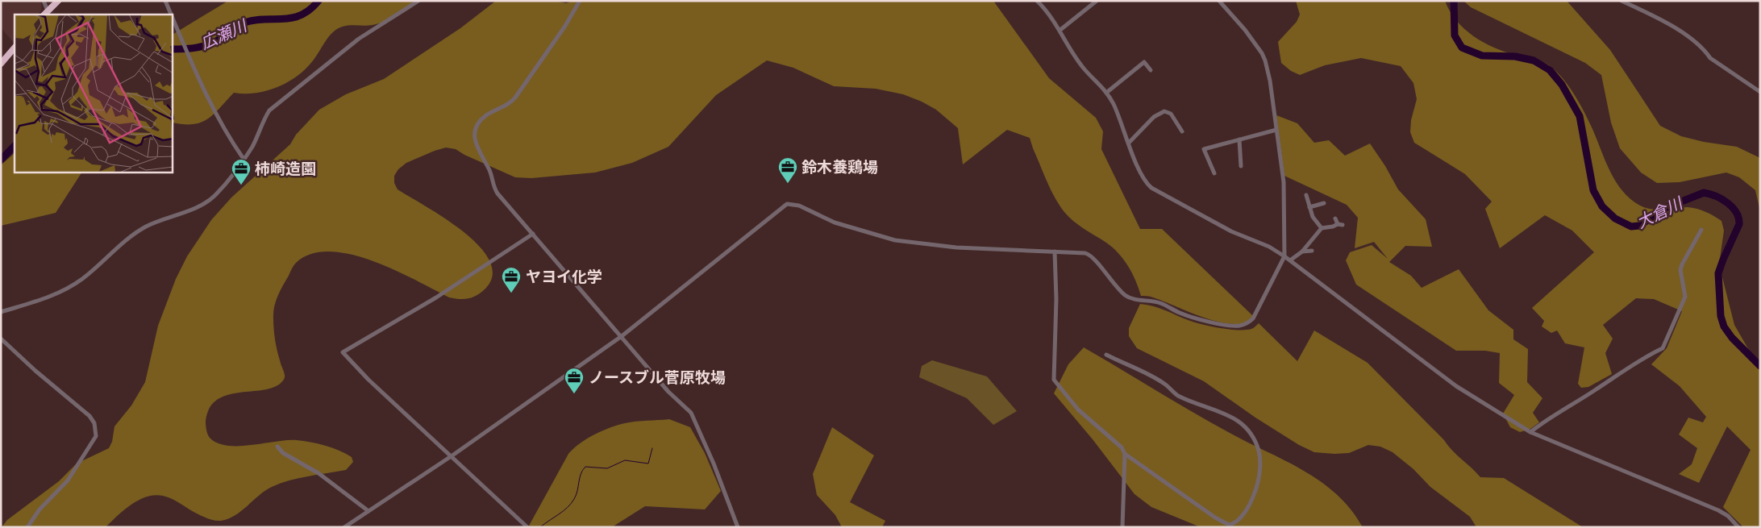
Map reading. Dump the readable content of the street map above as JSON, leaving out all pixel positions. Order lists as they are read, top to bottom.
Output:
{
  "water": ["広瀬川", "大倉川"],
  "places": {
    "office": [
      "鈴木養鶏場",
      "柿崎造園",
      "ヤヨイ化学",
      "ノースブル菅原牧場"
    ]
  }
}
